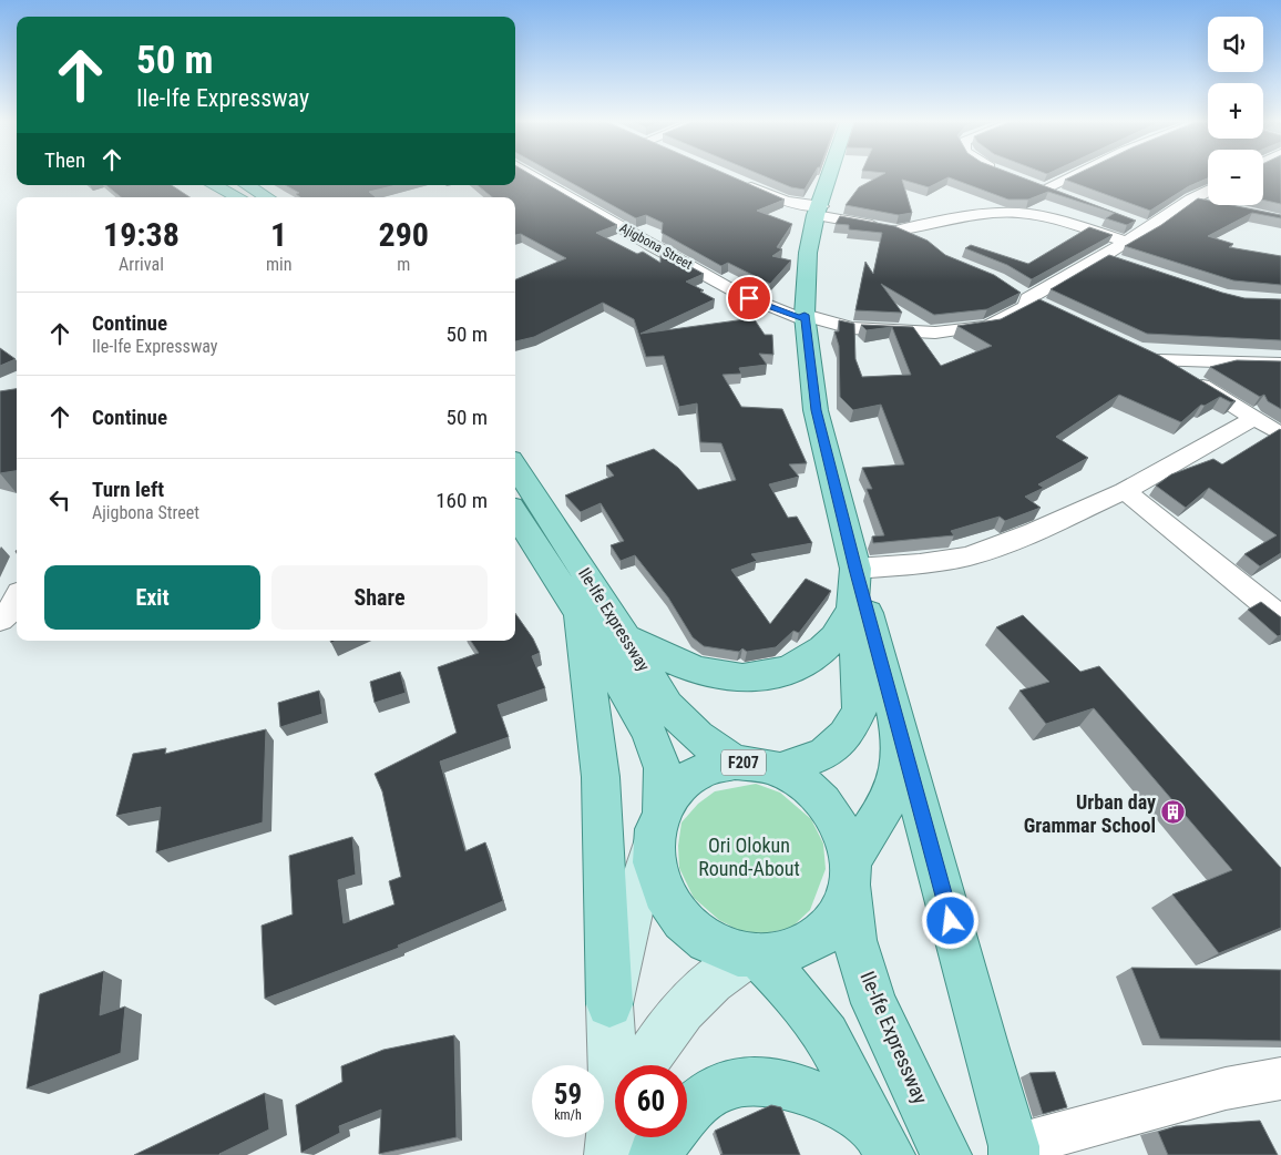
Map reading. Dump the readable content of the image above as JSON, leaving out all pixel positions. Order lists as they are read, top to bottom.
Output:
{
  "streets": {
    "main road": ["Ile-Ife Expressway", "F207"],
    "street": ["Ajigbona Street"]
  },
  "crossings": [
    ["Ajigbona Street", "F207"],
    ["Ile-Ife Expressway", "F207"]
  ],
  "parks": ["Ori Olokun Round-About"],
  "places": {
    "building": ["Urban day Grammar School"]
  },
  "page": {
    "map_buttons": ["+", "−"],
    "turn": ["50 m", "Ile-Ife Expressway"],
    "then": "Then",
    "eta": [
      "19:38",
      "Arrival",
      "1",
      "min",
      "290",
      "m"
    ],
    "list": [
      {
        "name": "Continue",
        "note": "Ile-Ife Expressway",
        "value": "50 m"
      },
      {
        "name": "Continue",
        "value": "50 m"
      },
      {
        "name": "Turn left",
        "note": "Ajigbona Street",
        "value": "160 m"
      }
    ],
    "buttons": ["Exit", "Share"],
    "speed": "59 km/h",
    "limit": "60"
  }
}
